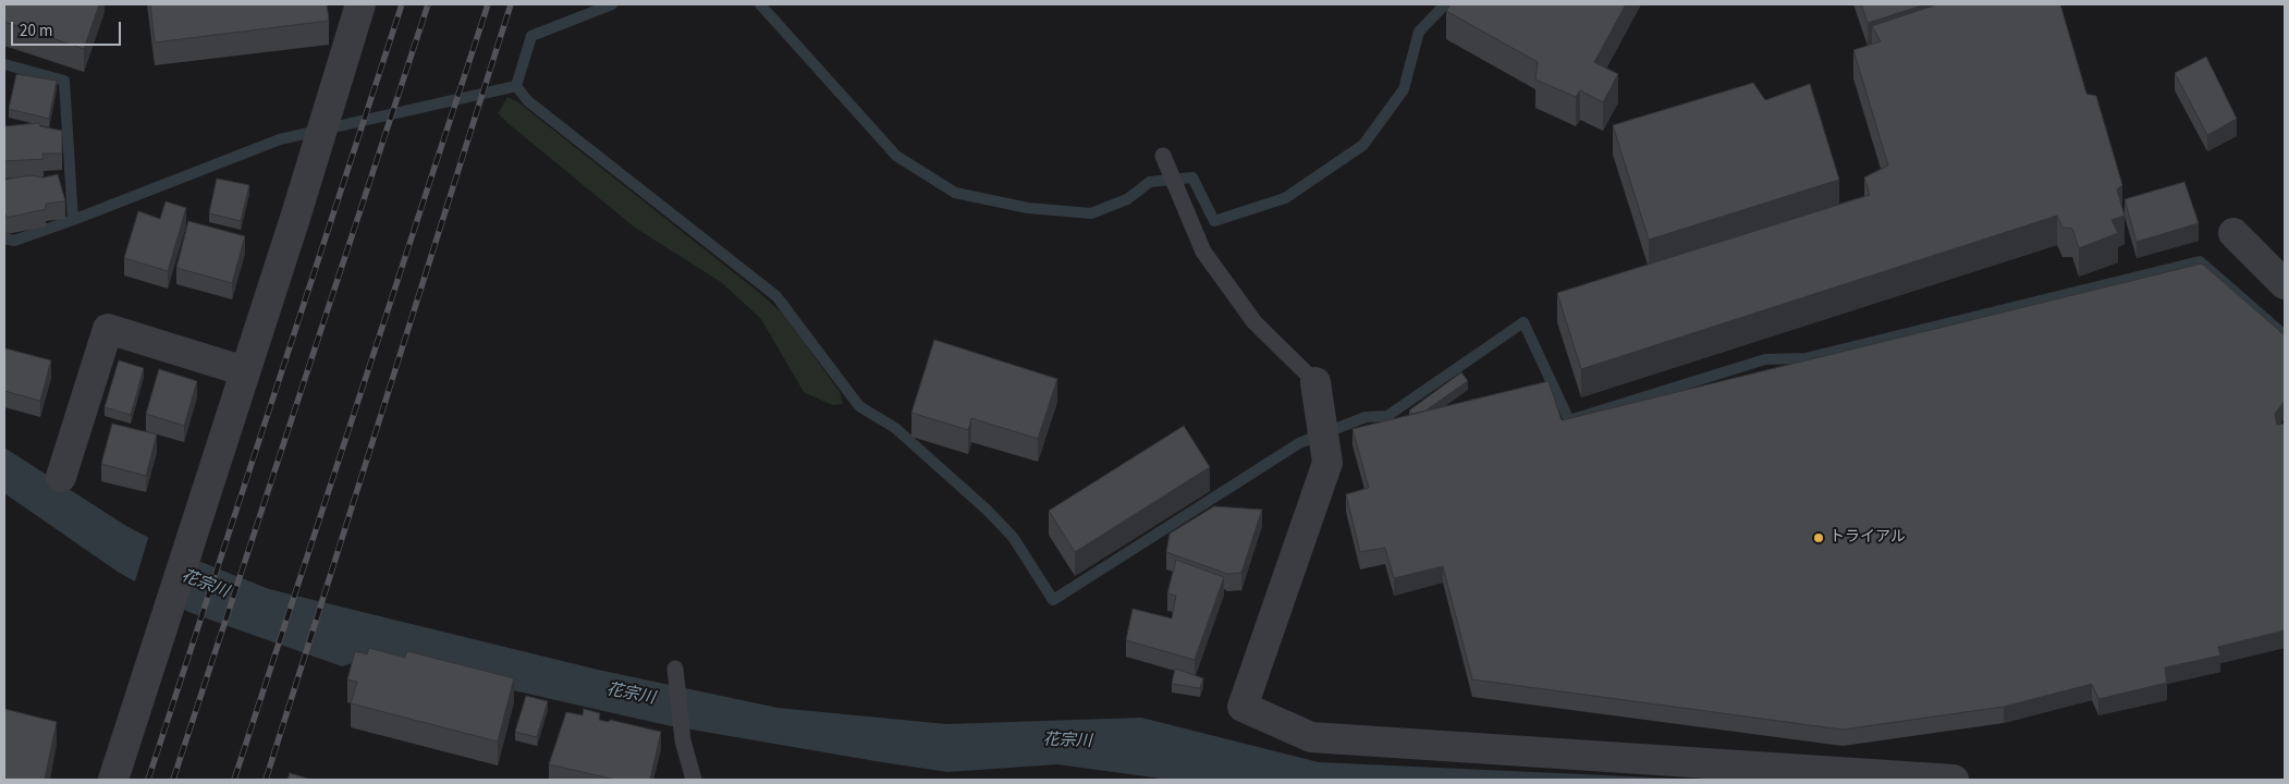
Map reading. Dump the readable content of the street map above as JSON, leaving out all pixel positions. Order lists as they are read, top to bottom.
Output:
{
  "water": ["花宗川"],
  "places": ["トライアル"],
  "scale_bar": "20 m"
}
